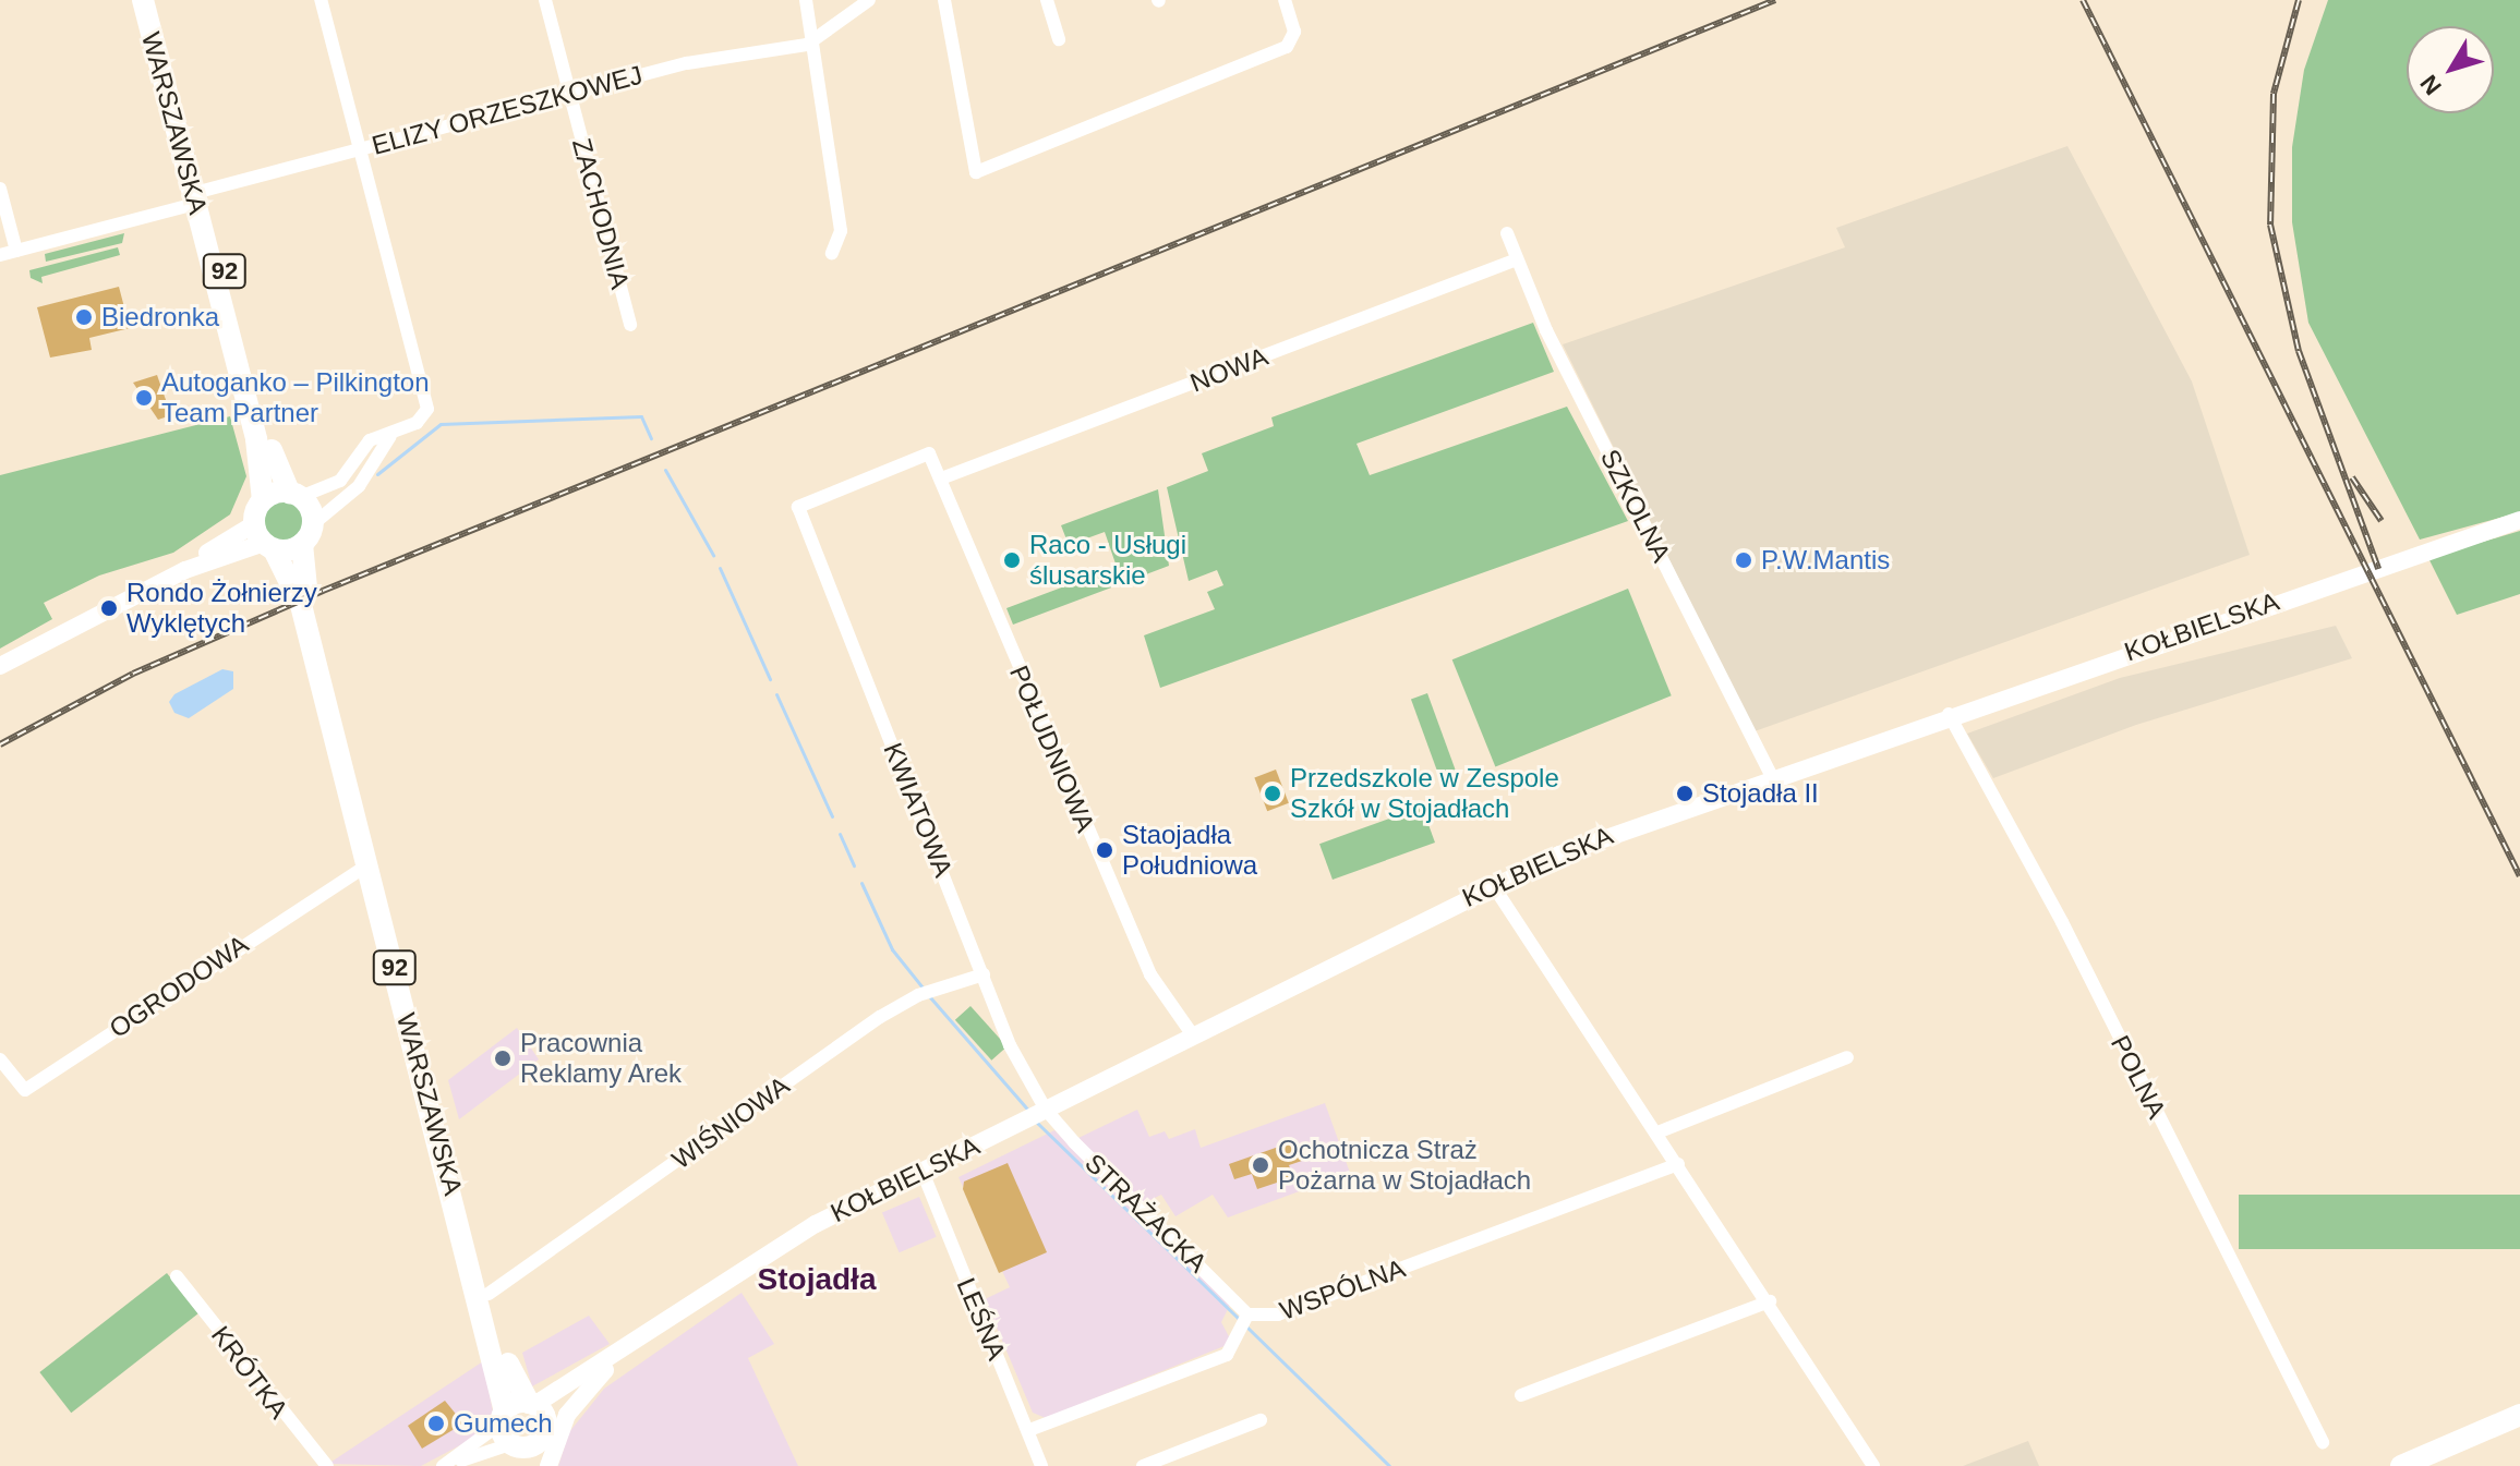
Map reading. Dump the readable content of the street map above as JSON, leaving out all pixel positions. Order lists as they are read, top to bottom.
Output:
{
  "streets": {
    "main road": ["WARSZAWSKA", "92"],
    "street": [
      "ELIZY ORZESZKOWEJ",
      "ZACHODNIA",
      "NOWA",
      "SZKOLNA",
      "KOŁBIELSKA",
      "POŁUDNIOWA",
      "KWIATOWA",
      "OGRODOWA",
      "POLNA",
      "WIŚNIOWA",
      "STRAŻACKA",
      "WSPÓLNA",
      "LEŚNA",
      "KRÓTKA"
    ]
  },
  "crossings": [
    ["ELIZY ORZESZKOWEJ", "WARSZAWSKA"],
    ["ELIZY ORZESZKOWEJ", "ZACHODNIA"],
    ["WARSZAWSKA", "92"],
    ["WARSZAWSKA", "KOŁBIELSKA"],
    ["WARSZAWSKA", "OGRODOWA"],
    ["WARSZAWSKA", "WIŚNIOWA"],
    ["92", "KOŁBIELSKA"],
    ["NOWA", "SZKOLNA"],
    ["NOWA", "POŁUDNIOWA"],
    ["SZKOLNA", "KOŁBIELSKA"],
    ["KOŁBIELSKA", "POŁUDNIOWA"],
    ["KOŁBIELSKA", "KWIATOWA"],
    ["KOŁBIELSKA", "POLNA"],
    ["KOŁBIELSKA", "STRAŻACKA"],
    ["KOŁBIELSKA", "LEŚNA"],
    ["POŁUDNIOWA", "KWIATOWA"],
    ["KWIATOWA", "WIŚNIOWA"],
    ["KWIATOWA", "STRAŻACKA"],
    ["STRAŻACKA", "WSPÓLNA"]
  ],
  "districts": ["Stojadła"],
  "places": [
    "Biedronka",
    "Autoganko – Pilkington Team Partner",
    "Raco - Usługi ślusarskie",
    "P.W.Mantis",
    "Rondo Żołnierzy Wyklętych",
    "Przedszkole w Zespole Szkół w Stojadłach",
    "Stojadła II",
    "Staojadła Południowa",
    "Pracownia Reklamy Arek",
    "Ochotnicza Straż Pożarna w Stojadłach",
    "Gumech"
  ],
  "north": "bottom left"
}
